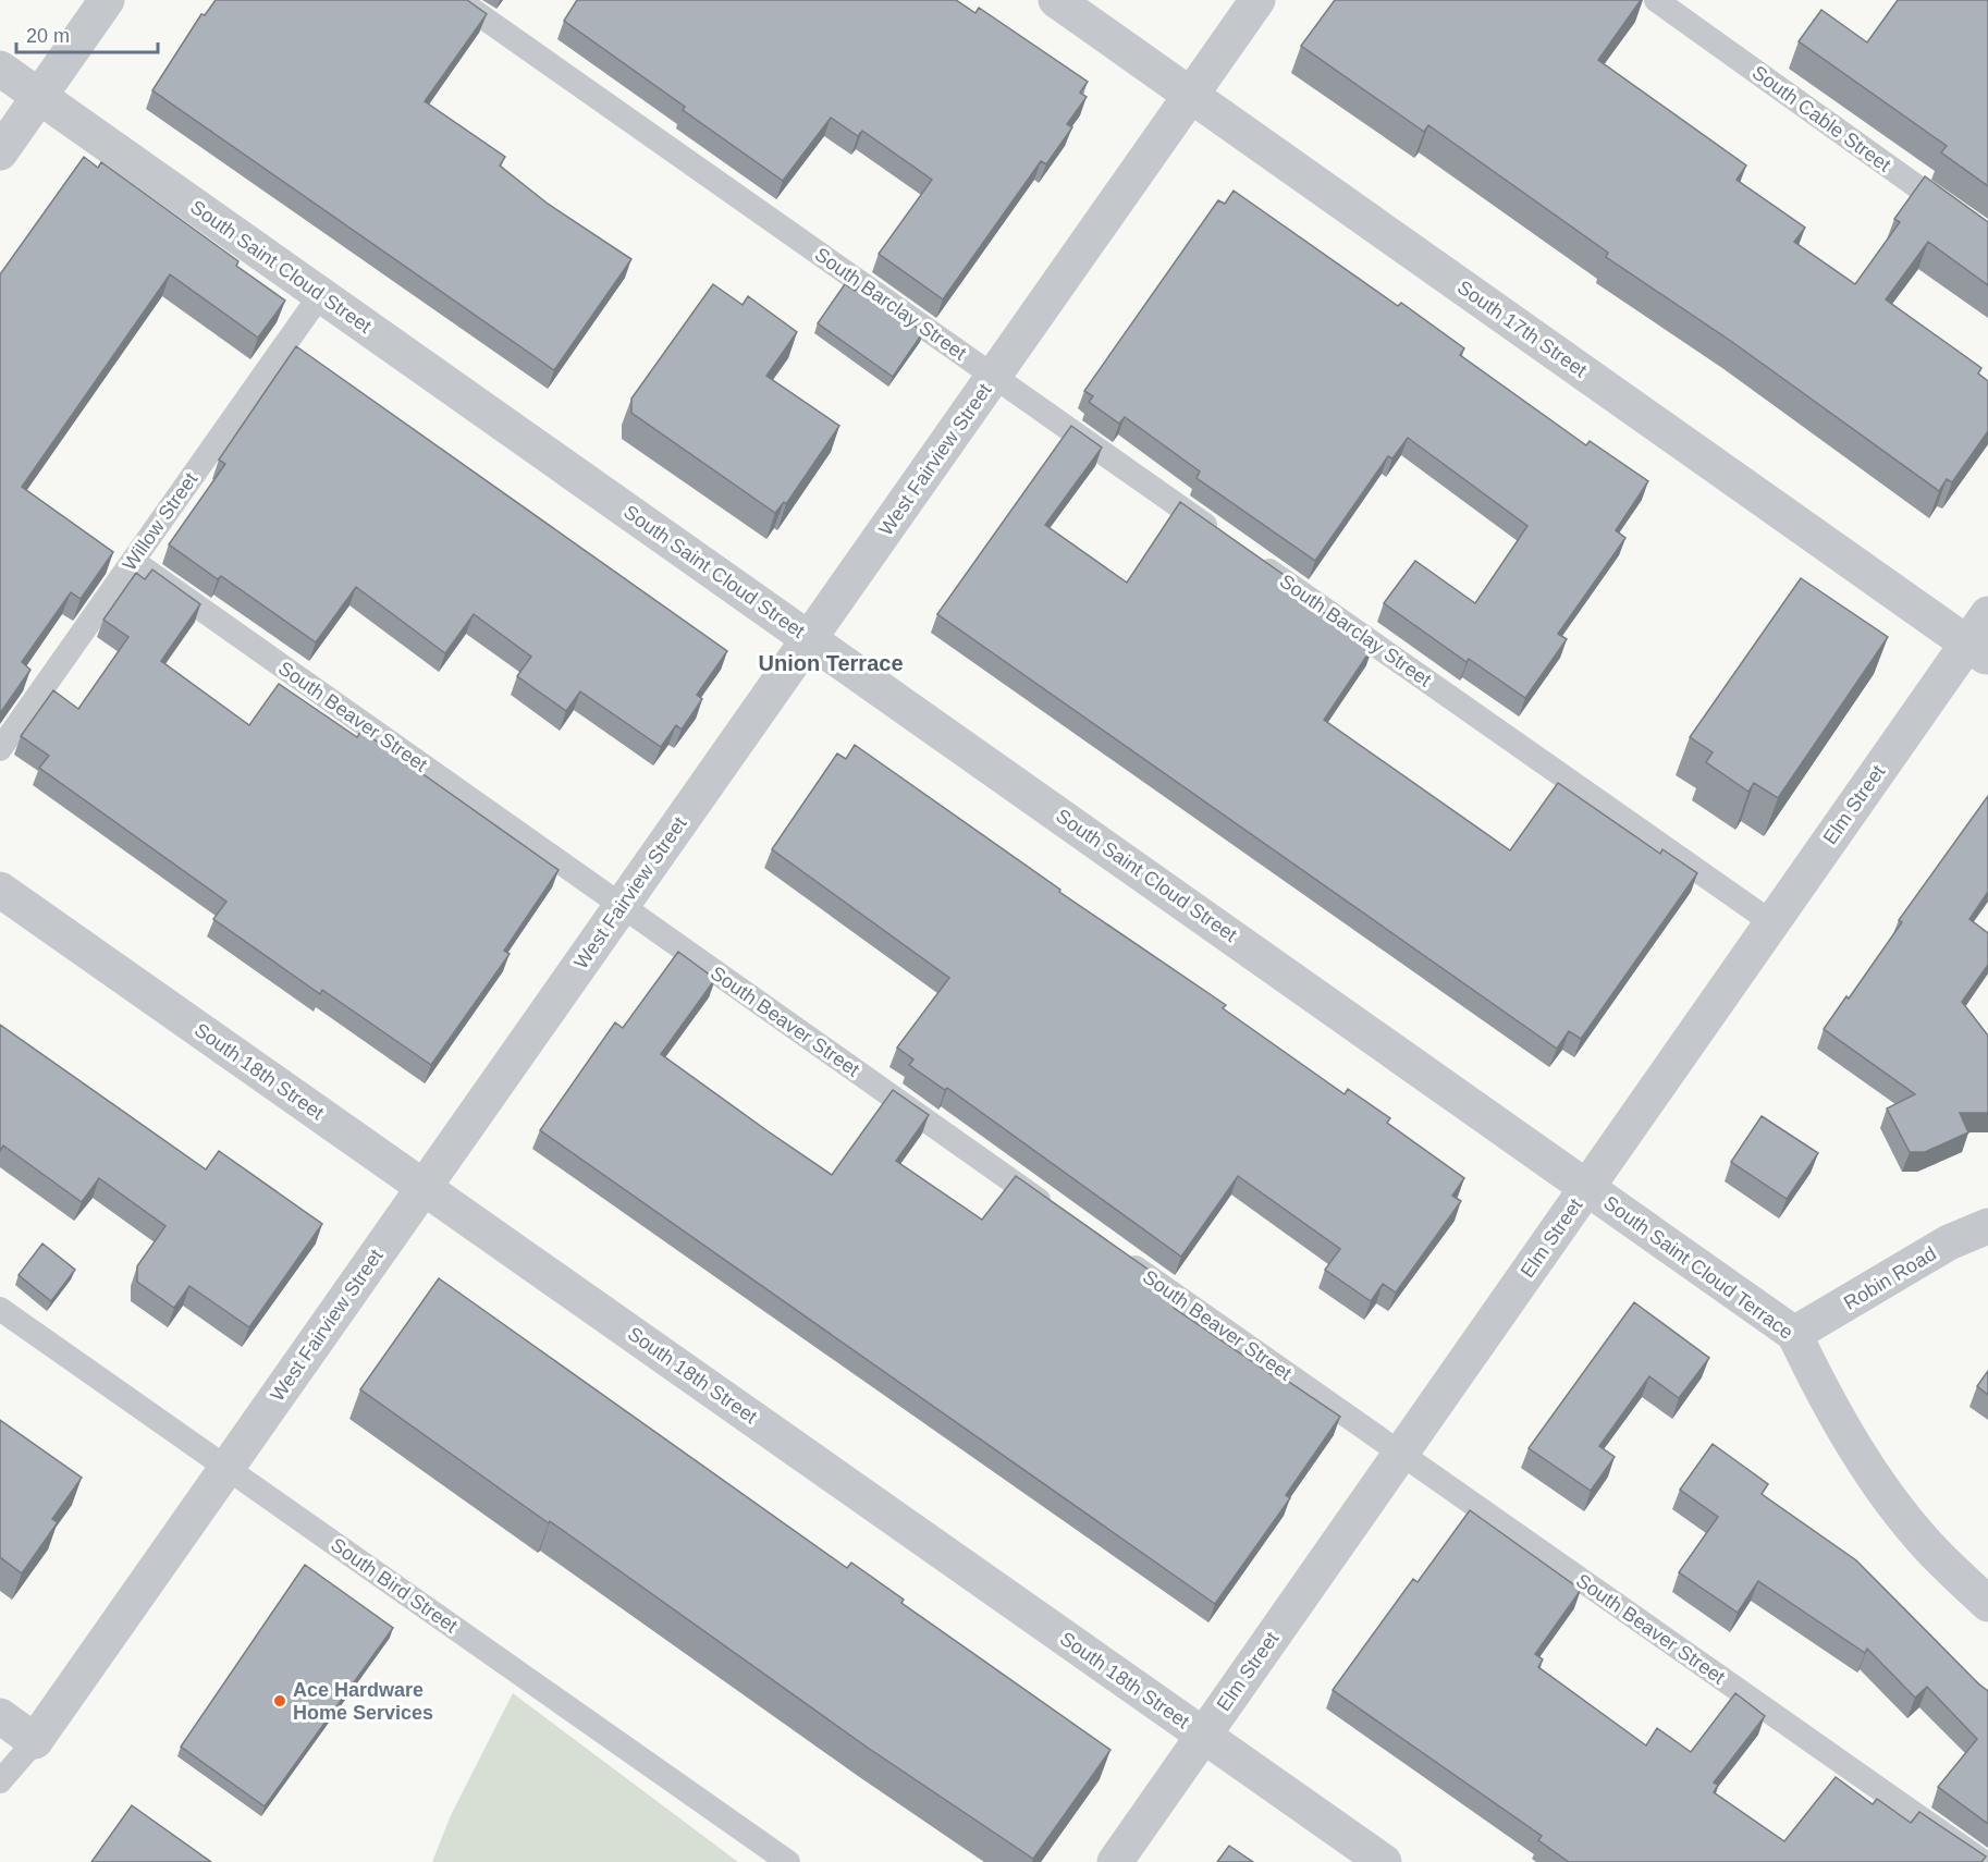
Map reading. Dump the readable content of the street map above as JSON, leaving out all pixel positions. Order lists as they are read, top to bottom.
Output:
{
  "streets": {
    "street": [
      "South Saint Cloud Street",
      "South 17th Street",
      "West Fairview Street",
      "Elm Street",
      "South 18th Street",
      "South Saint Cloud Terrace",
      "Robin Road"
    ],
    "lane": [
      "South Cable Street",
      "South Barclay Street",
      "Willow Street",
      "South Beaver Street",
      "South Bird Street"
    ]
  },
  "crossings": [
    ["South Saint Cloud Street", "West Fairview Street"],
    ["South Saint Cloud Street", "Willow Street"],
    ["South Saint Cloud Street", "Elm Street"],
    ["South Saint Cloud Street", "South Saint Cloud Terrace"],
    ["South Barclay Street", "West Fairview Street"],
    ["South Barclay Street", "Elm Street"],
    ["South 17th Street", "West Fairview Street"],
    ["South 17th Street", "Elm Street"],
    ["West Fairview Street", "South Beaver Street"],
    ["West Fairview Street", "South 18th Street"],
    ["West Fairview Street", "South Bird Street"],
    ["Willow Street", "South Beaver Street"],
    ["South Beaver Street", "Elm Street"],
    ["Elm Street", "South 18th Street"],
    ["Elm Street", "South Saint Cloud Terrace"],
    ["South Saint Cloud Terrace", "Robin Road"]
  ],
  "districts": ["Union Terrace"],
  "places": ["Ace Hardware Home Services"],
  "scale_bar": "20 m"
}
